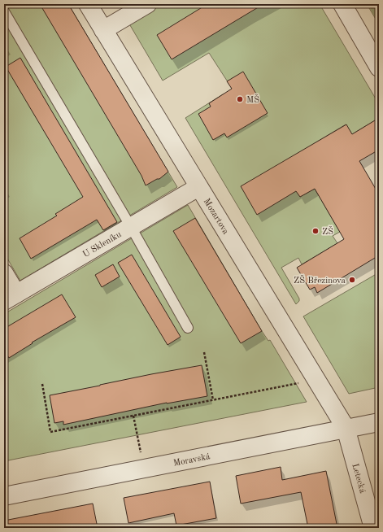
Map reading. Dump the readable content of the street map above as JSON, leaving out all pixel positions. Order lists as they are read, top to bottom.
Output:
{
  "streets": {
    "street": [
      "Mozartova",
      "U Skleníku",
      "Moravská",
      "Letecká"
    ]
  },
  "crossings": [
    ["Mozartova", "U Skleníku"],
    ["Mozartova", "Moravská"],
    ["Mozartova", "Letecká"],
    ["Moravská", "Letecká"]
  ],
  "places": ["MŠ", "ZŠ", "ZŠ Březinova"]
}
